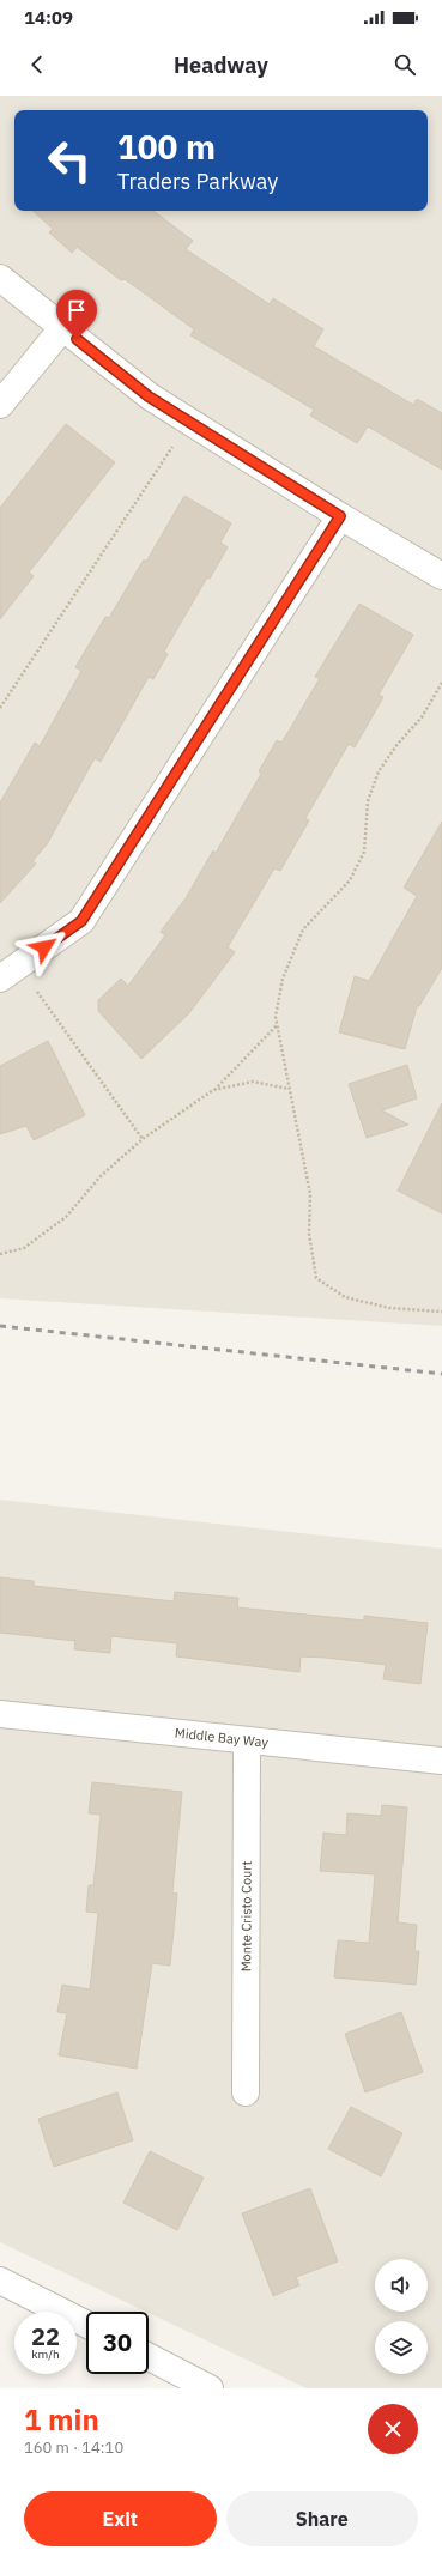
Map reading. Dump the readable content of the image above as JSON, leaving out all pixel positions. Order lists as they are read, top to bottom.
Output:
{
  "streets": {
    "street": ["Middle Bay Way", "Monte Cristo Court"]
  },
  "crossings": [
    ["Middle Bay Way", "Monte Cristo Court"]
  ],
  "page": {
    "status": "14:09",
    "header": "Headway",
    "turn": ["100 m", "Traders Parkway"],
    "speed": "22 km/h",
    "limit": "30",
    "heading": ["1 min", "160 m · 14:10"],
    "buttons": ["Exit", "Share"]
  }
}
